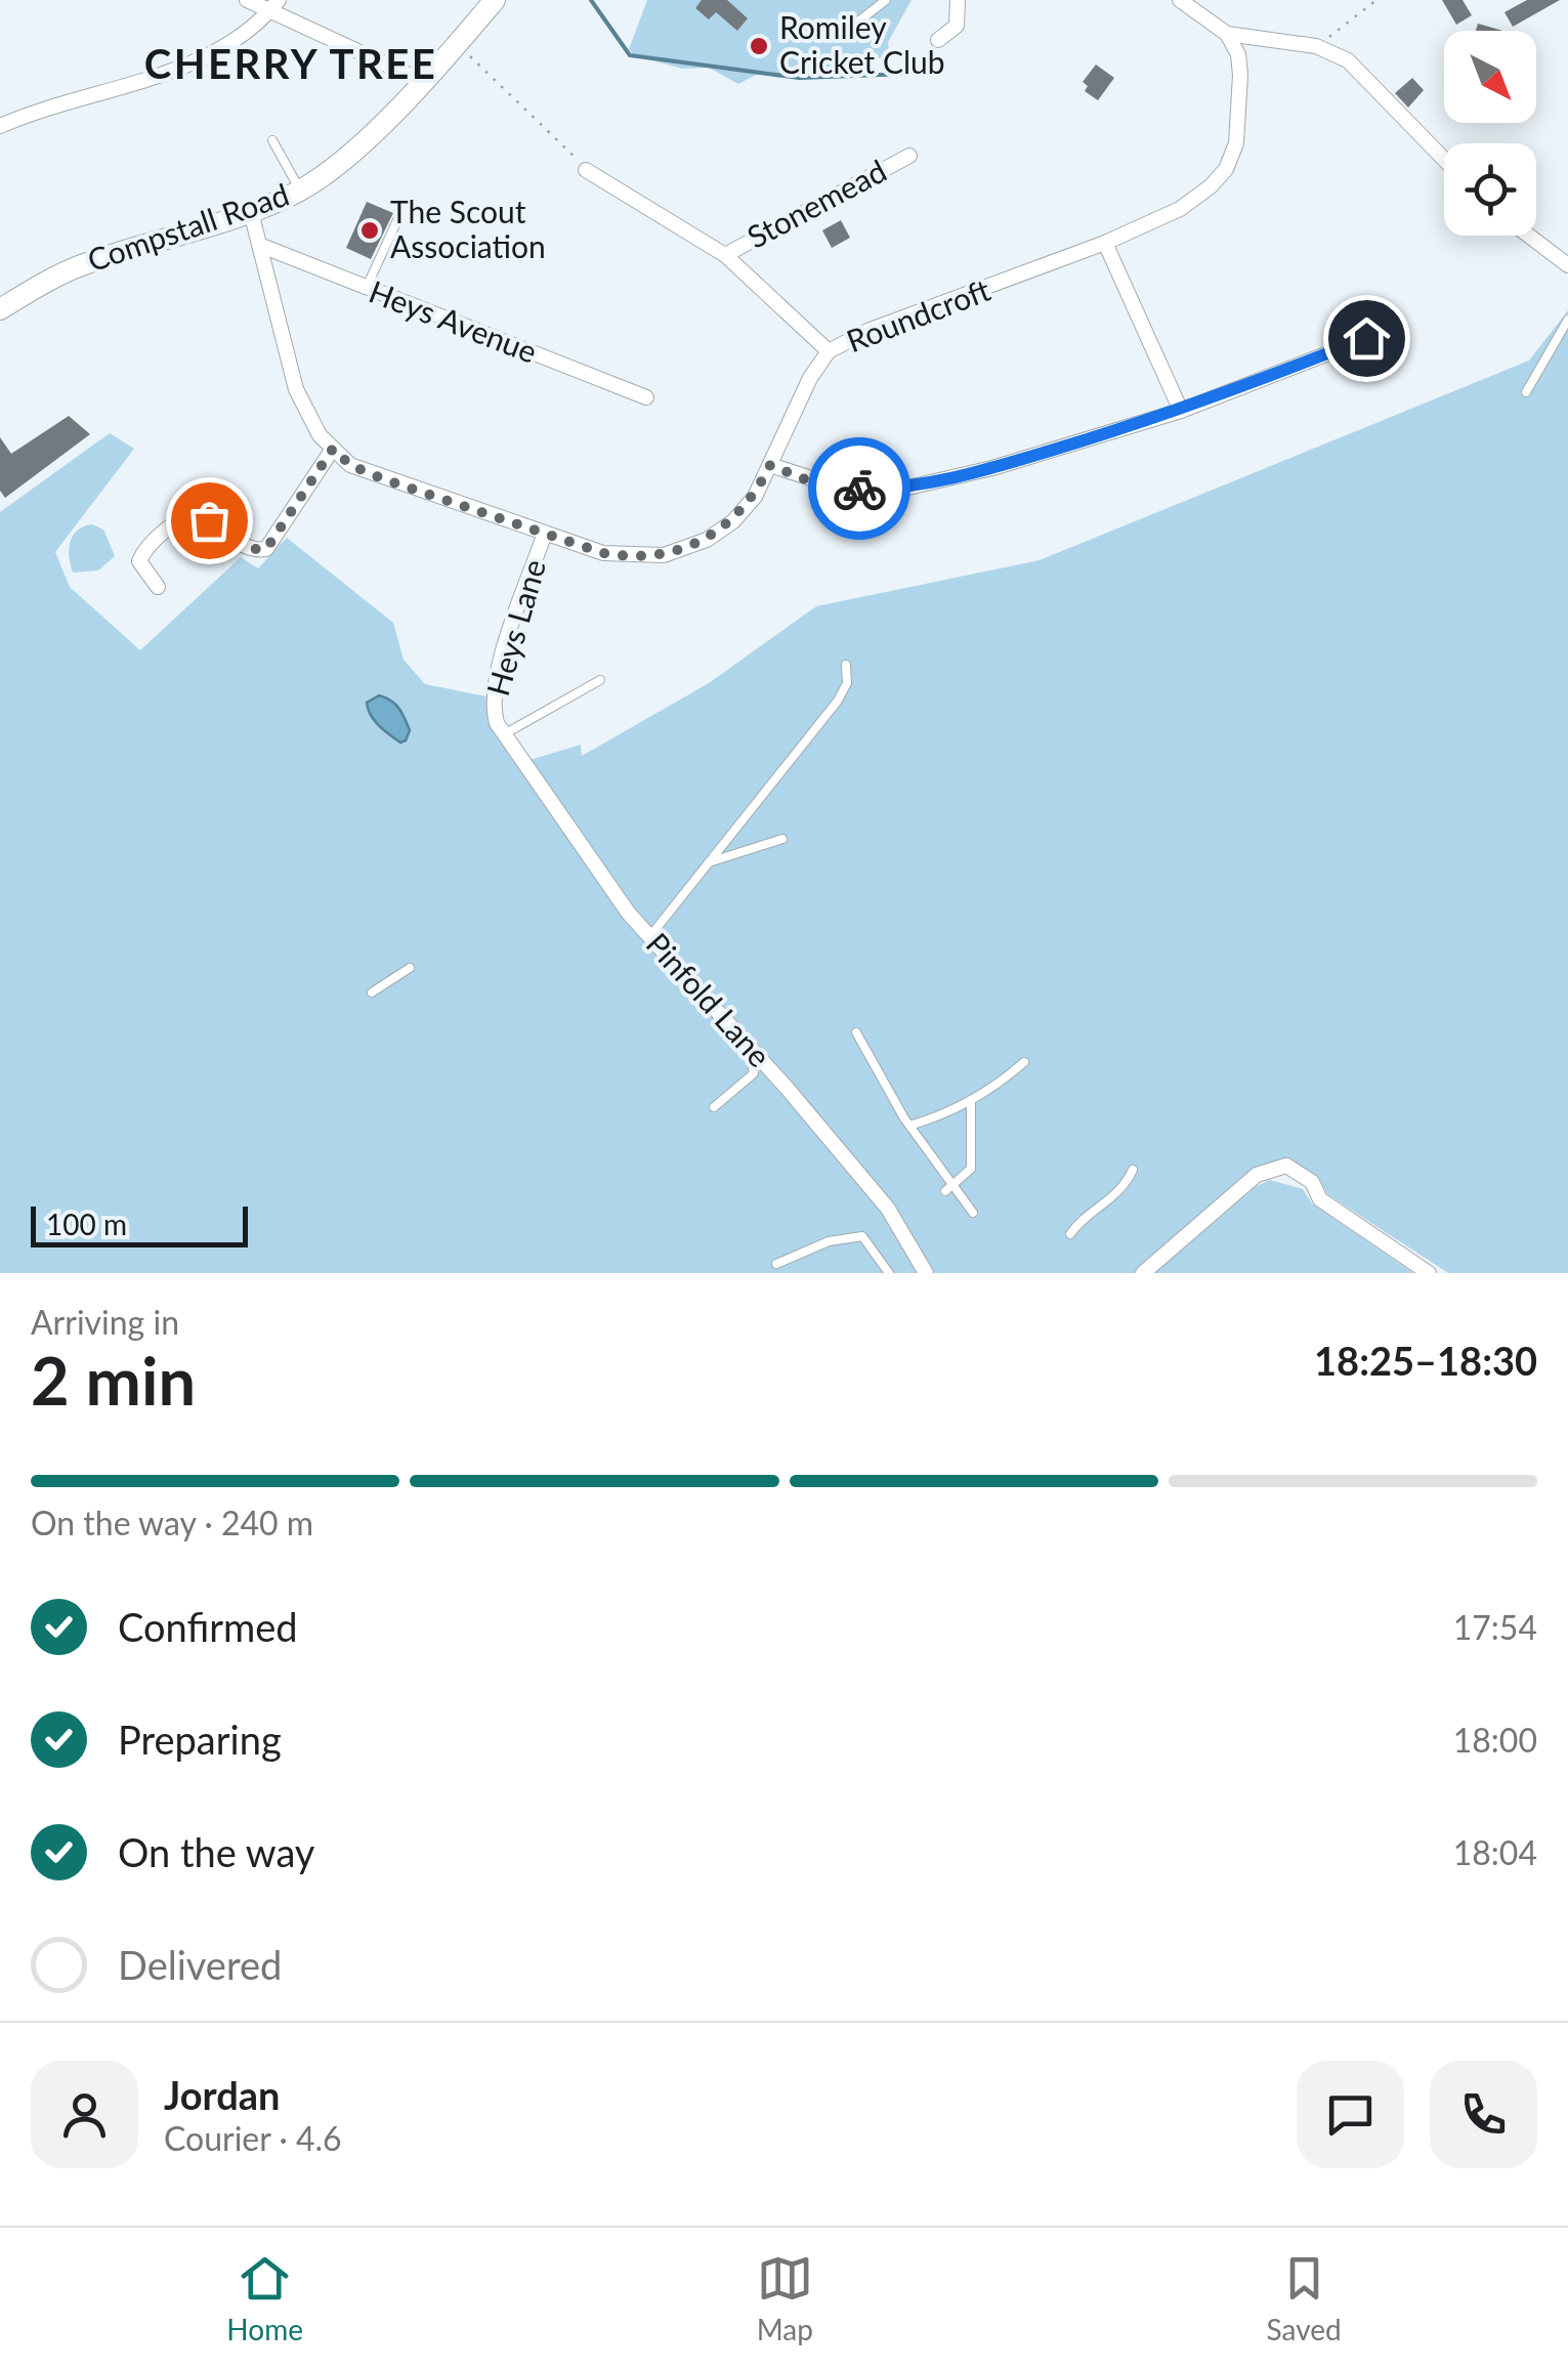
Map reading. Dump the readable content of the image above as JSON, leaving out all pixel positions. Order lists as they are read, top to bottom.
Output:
{
  "streets": {
    "main road": ["Compstall Road"],
    "street": [
      "Stonemead",
      "Roundcroft",
      "Heys Avenue",
      "Heys Lane",
      "Pinfold Lane"
    ]
  },
  "crossings": [
    ["Compstall Road", "Roundcroft"],
    ["Roundcroft", "Heys Avenue"],
    ["Roundcroft", "Heys Lane"],
    ["Heys Lane", "Pinfold Lane"]
  ],
  "districts": ["CHERRY TREE"],
  "places": ["Romiley Cricket Club", "The Scout Association"],
  "scale_bar": "100 m",
  "north": "bottom right",
  "page": {
    "scale": "100 m",
    "heading": ["2 min", "Arriving in", "18:25–18:30"],
    "panel": ["Jordan", "Courier · 4.6"],
    "bar": "On the way · 240 m",
    "list": [
      ["Confirmed", "17:54"],
      ["Preparing", "18:00"],
      ["On the way", "18:04"],
      "Delivered"
    ],
    "tabs": ["Home", "Map", "Saved"]
  }
}
